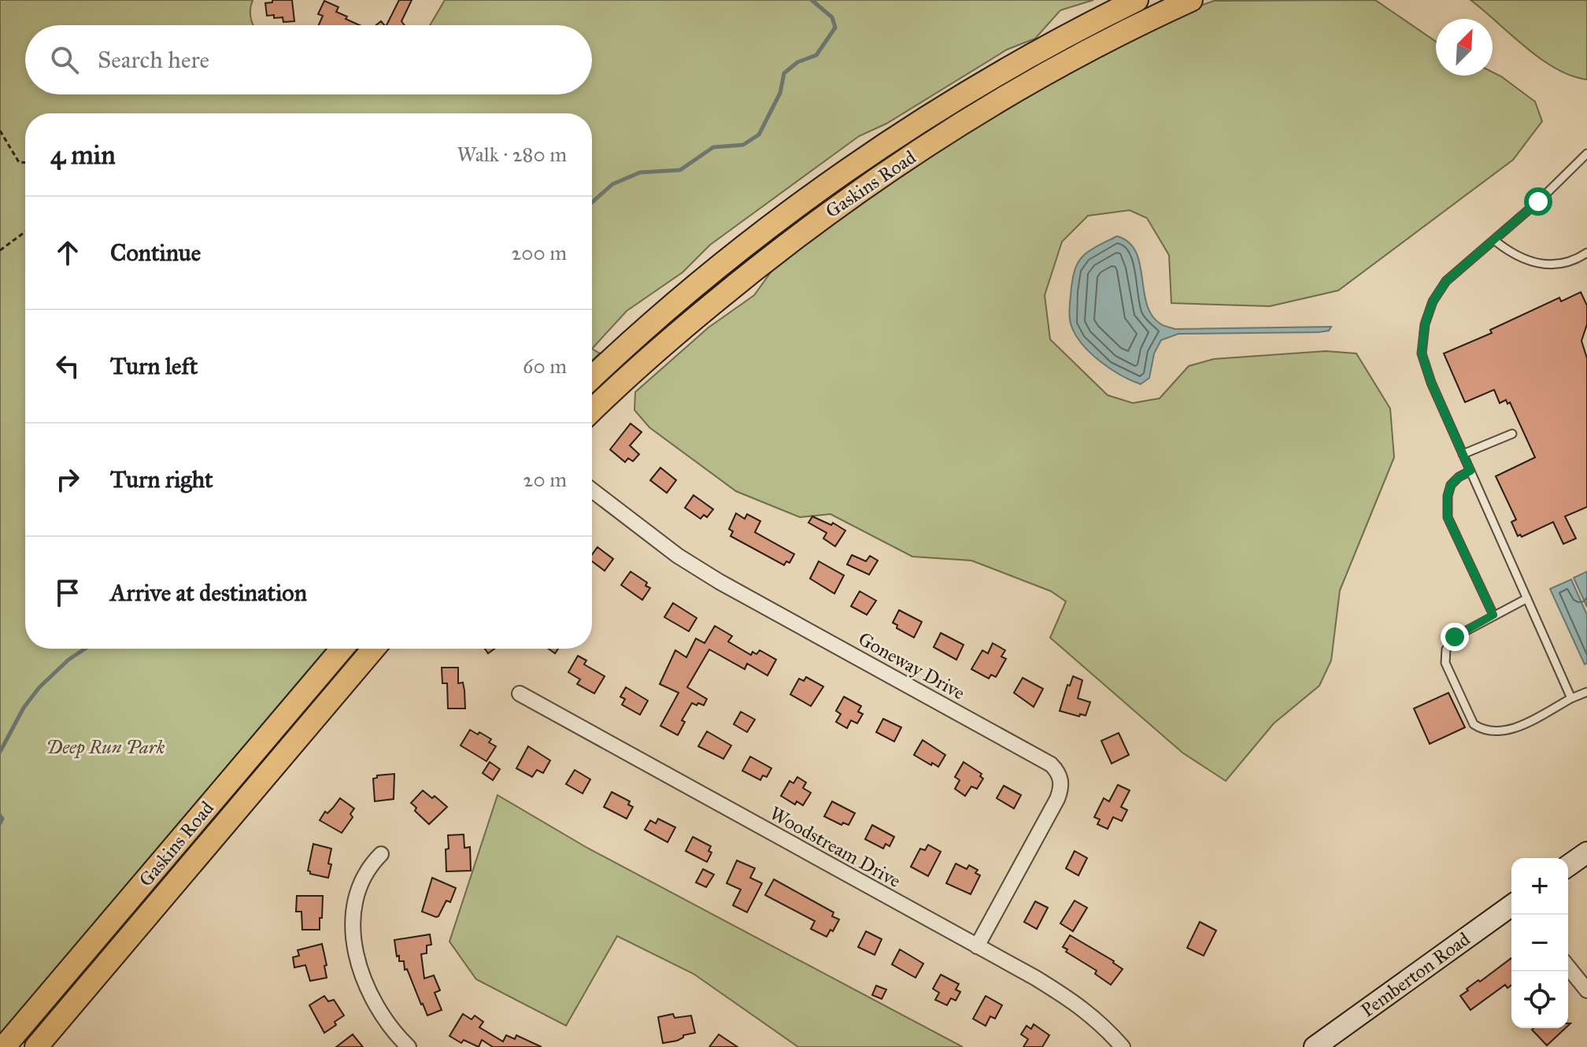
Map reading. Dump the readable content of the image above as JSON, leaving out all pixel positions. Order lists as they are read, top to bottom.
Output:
{
  "streets": {
    "main road": ["Gaskins Road"],
    "street": ["Goneway Drive", "Woodstream Drive", "Pemberton Road"]
  },
  "crossings": [
    ["Goneway Drive", "Woodstream Drive"]
  ],
  "parks": ["Deep Run Park"],
  "north": "top right",
  "page": {
    "search": "Search here",
    "heading": ["4 min", "Walk · 280 m"],
    "list": [
      ["Continue", "200 m"],
      ["Turn left", "60 m"],
      ["Turn right", "20 m"],
      "Arrive at destination"
    ],
    "map_buttons": ["+", "−"]
  }
}
